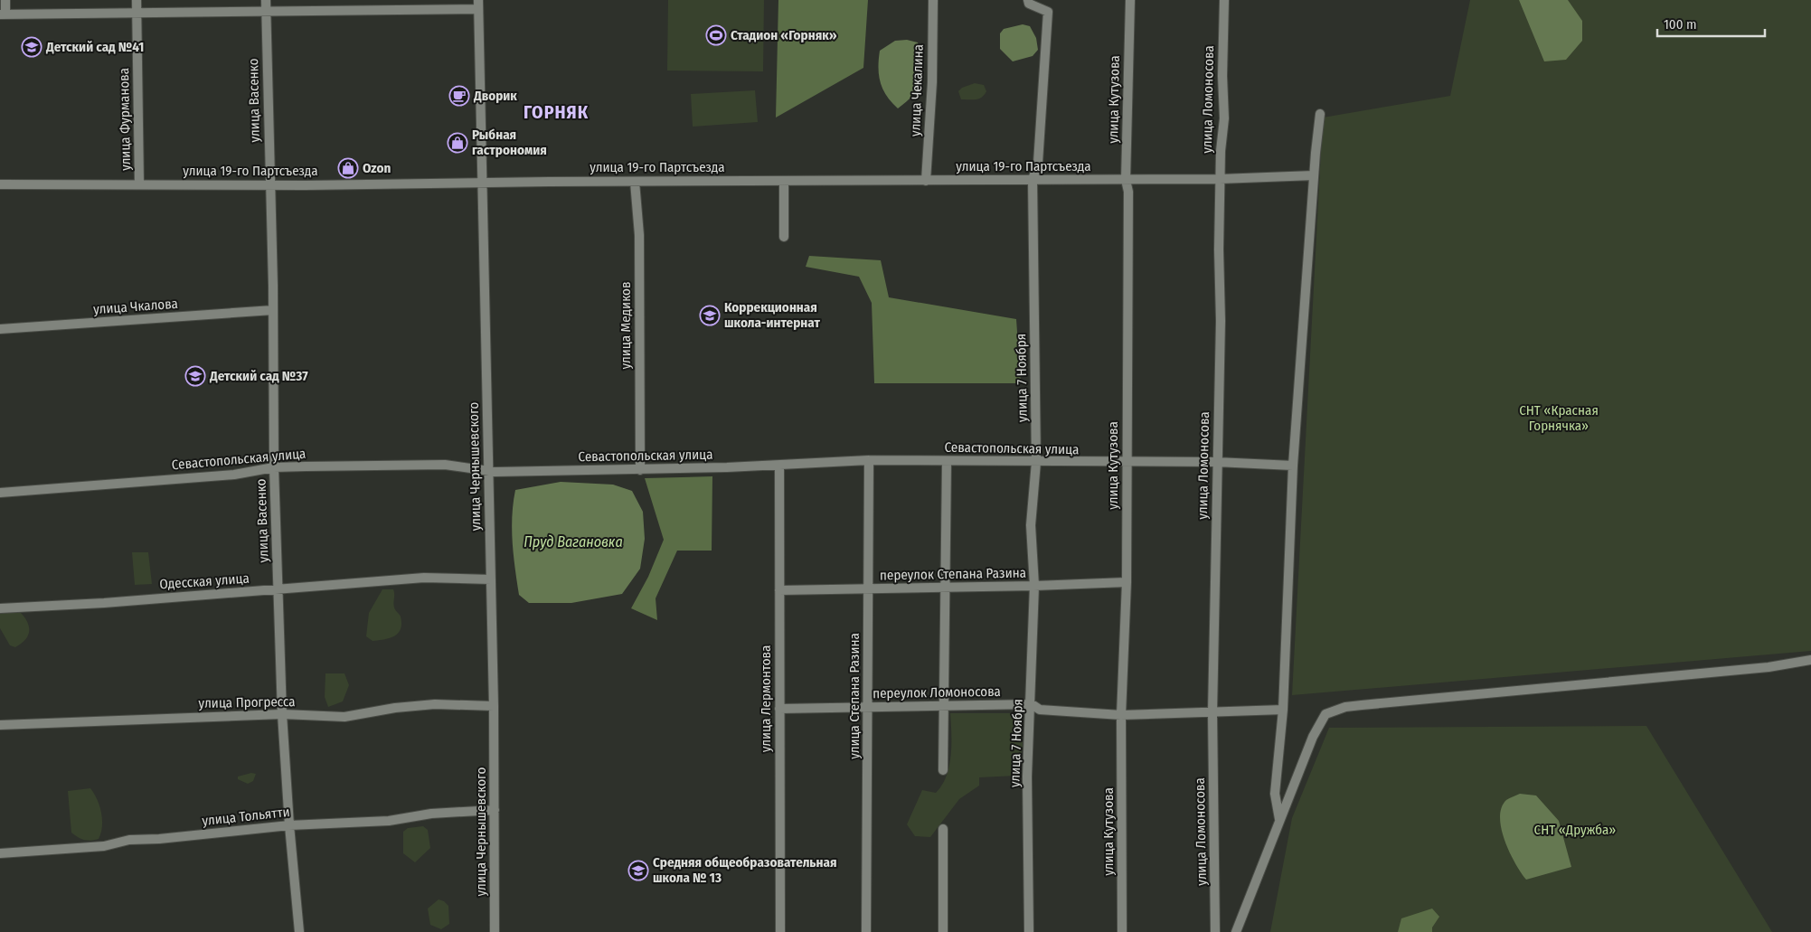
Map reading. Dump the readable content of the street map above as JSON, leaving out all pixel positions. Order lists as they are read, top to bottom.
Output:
{
  "streets": {
    "street": [
      "улица Чекалина",
      "улица Кутузова",
      "улица Ломоносова",
      "улица Васенко",
      "улица Фурманова",
      "улица 19-го Партсъезда",
      "улица Чкалова",
      "улица Медиков",
      "улица 7 Ноября",
      "Севастопольская улица",
      "улица Чернышевского",
      "переулок Степана Разина",
      "Одесская улица",
      "переулок Ломоносова",
      "улица Степана Разина",
      "улица Лермонтова",
      "улица Прогресса",
      "улица Тольятти"
    ]
  },
  "crossings": [
    ["улица Чекалина", "улица 19-го Партсъезда"],
    ["улица Кутузова", "улица 19-го Партсъезда"],
    ["улица Кутузова", "Севастопольская улица"],
    ["улица Кутузова", "переулок Степана Разина"],
    ["улица Кутузова", "переулок Ломоносова"],
    ["улица Ломоносова", "улица 19-го Партсъезда"],
    ["улица Ломоносова", "Севастопольская улица"],
    ["улица Ломоносова", "переулок Ломоносова"],
    ["улица Васенко", "улица 19-го Партсъезда"],
    ["улица Васенко", "улица Чкалова"],
    ["улица Васенко", "Севастопольская улица"],
    ["улица Васенко", "Одесская улица"],
    ["улица Васенко", "улица Прогресса"],
    ["улица Васенко", "улица Тольятти"],
    ["улица Фурманова", "улица 19-го Партсъезда"],
    ["улица 19-го Партсъезда", "улица Медиков"],
    ["улица 19-го Партсъезда", "улица 7 Ноября"],
    ["улица 19-го Партсъезда", "улица Чернышевского"],
    ["улица Медиков", "Севастопольская улица"],
    ["улица 7 Ноября", "Севастопольская улица"],
    ["улица 7 Ноября", "переулок Степана Разина"],
    ["улица 7 Ноября", "переулок Ломоносова"],
    ["Севастопольская улица", "улица Чернышевского"],
    ["Севастопольская улица", "улица Степана Разина"],
    ["Севастопольская улица", "улица Лермонтова"],
    ["улица Чернышевского", "Одесская улица"],
    ["улица Чернышевского", "улица Прогресса"],
    ["улица Чернышевского", "улица Тольятти"],
    ["переулок Степана Разина", "улица Степана Разина"],
    ["переулок Степана Разина", "улица Лермонтова"],
    ["переулок Ломоносова", "улица Степана Разина"],
    ["переулок Ломоносова", "улица Лермонтова"]
  ],
  "districts": ["ГОРНЯК"],
  "water": ["Пруд Вагановка"],
  "parks": ["СНТ «Красная Горнячка»", "СНТ «Дружба»"],
  "places": {
    "sports": ["Стадион «Горняк»"],
    "school or university": [
      "Детский сад №41",
      "Коррекционная школа-интернат",
      "Детский сад №37",
      "Средняя общеобразовательная школа № 13"
    ],
    "cafe": ["Дворик"],
    "shop": ["Рыбная гастрономия", "Ozon"]
  },
  "scale_bar": "100 m"
}
